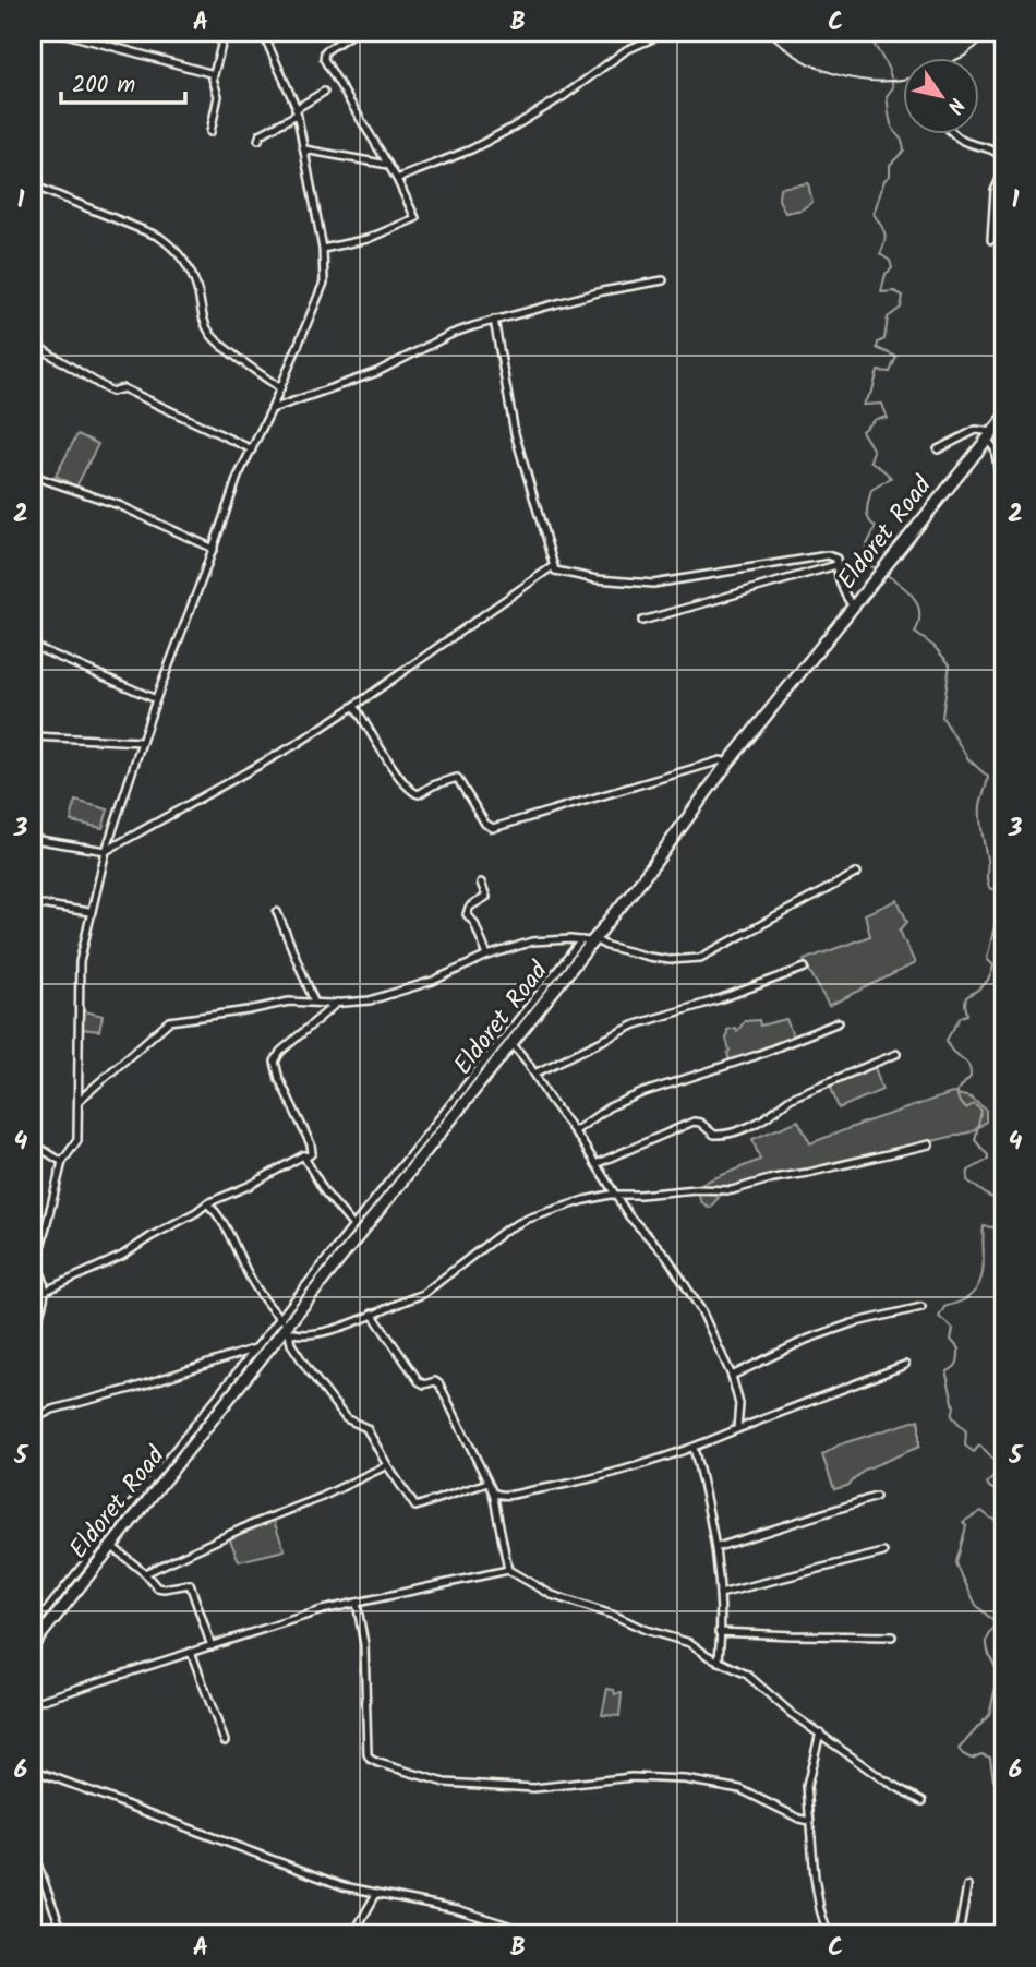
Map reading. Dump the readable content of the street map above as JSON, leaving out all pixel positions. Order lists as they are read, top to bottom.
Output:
{
  "streets": {
    "highway": ["Eldoret Road"]
  },
  "scale_bar": "200 m",
  "north": "bottom right",
  "grid": {
    "columns": ["A", "B", "C"],
    "rows": [
      "1",
      "2",
      "3",
      "4",
      "5",
      "6"
    ]
  }
}
